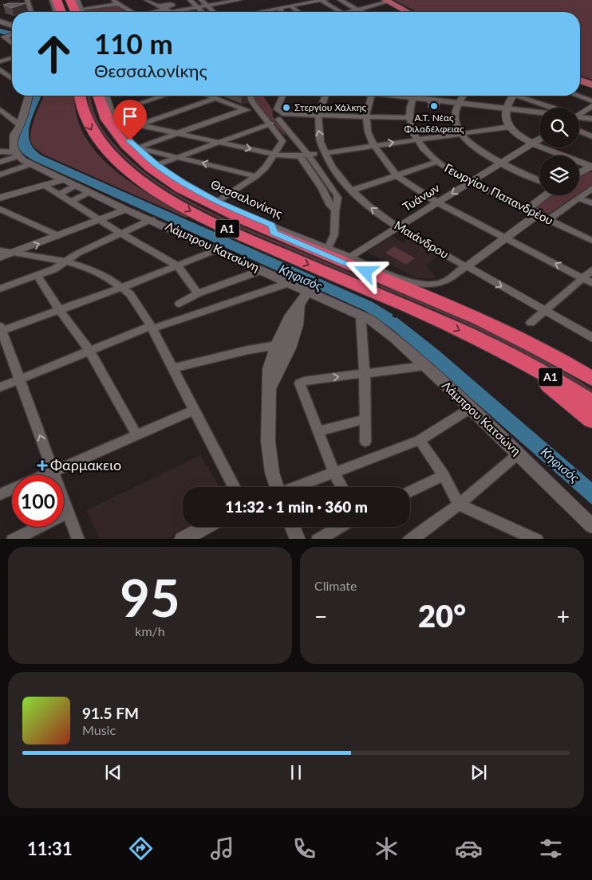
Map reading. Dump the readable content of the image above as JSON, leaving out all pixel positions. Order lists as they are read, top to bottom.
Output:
{
  "streets": {
    "highway": ["Α1"],
    "street": [
      "Γεωργίου Παπανδρέου",
      "Τυάνων",
      "Θεσσαλονίκης",
      "Μαιάνδρου",
      "Λάμπρου Κατσώνη"
    ]
  },
  "crossings": [
    ["Γεωργίου Παπανδρέου", "Τυάνων"],
    ["Τυάνων", "Θεσσαλονίκης"],
    ["Τυάνων", "Μαιάνδρου"],
    ["Θεσσαλονίκης", "Α1"],
    ["Θεσσαλονίκης", "Μαιάνδρου"]
  ],
  "water": ["Κηφισός"],
  "places": {
    "other": ["Α.Τ. Νέας Φιλαδέλφειας", "Στεργίου Χάλκης"],
    "health": ["Φαρμακειο"]
  },
  "page": {
    "turn": ["110 m", "Θεσσαλονίκης"],
    "limit": "100",
    "trip": "11:32 · 1 min · 360 m",
    "tile": [
      ["95", "km/h"],
      "Climate"
    ],
    "heat": ["−", "20°", "+"],
    "song": ["91.5 FM", "Music"],
    "tabs": "11:31"
  }
}
